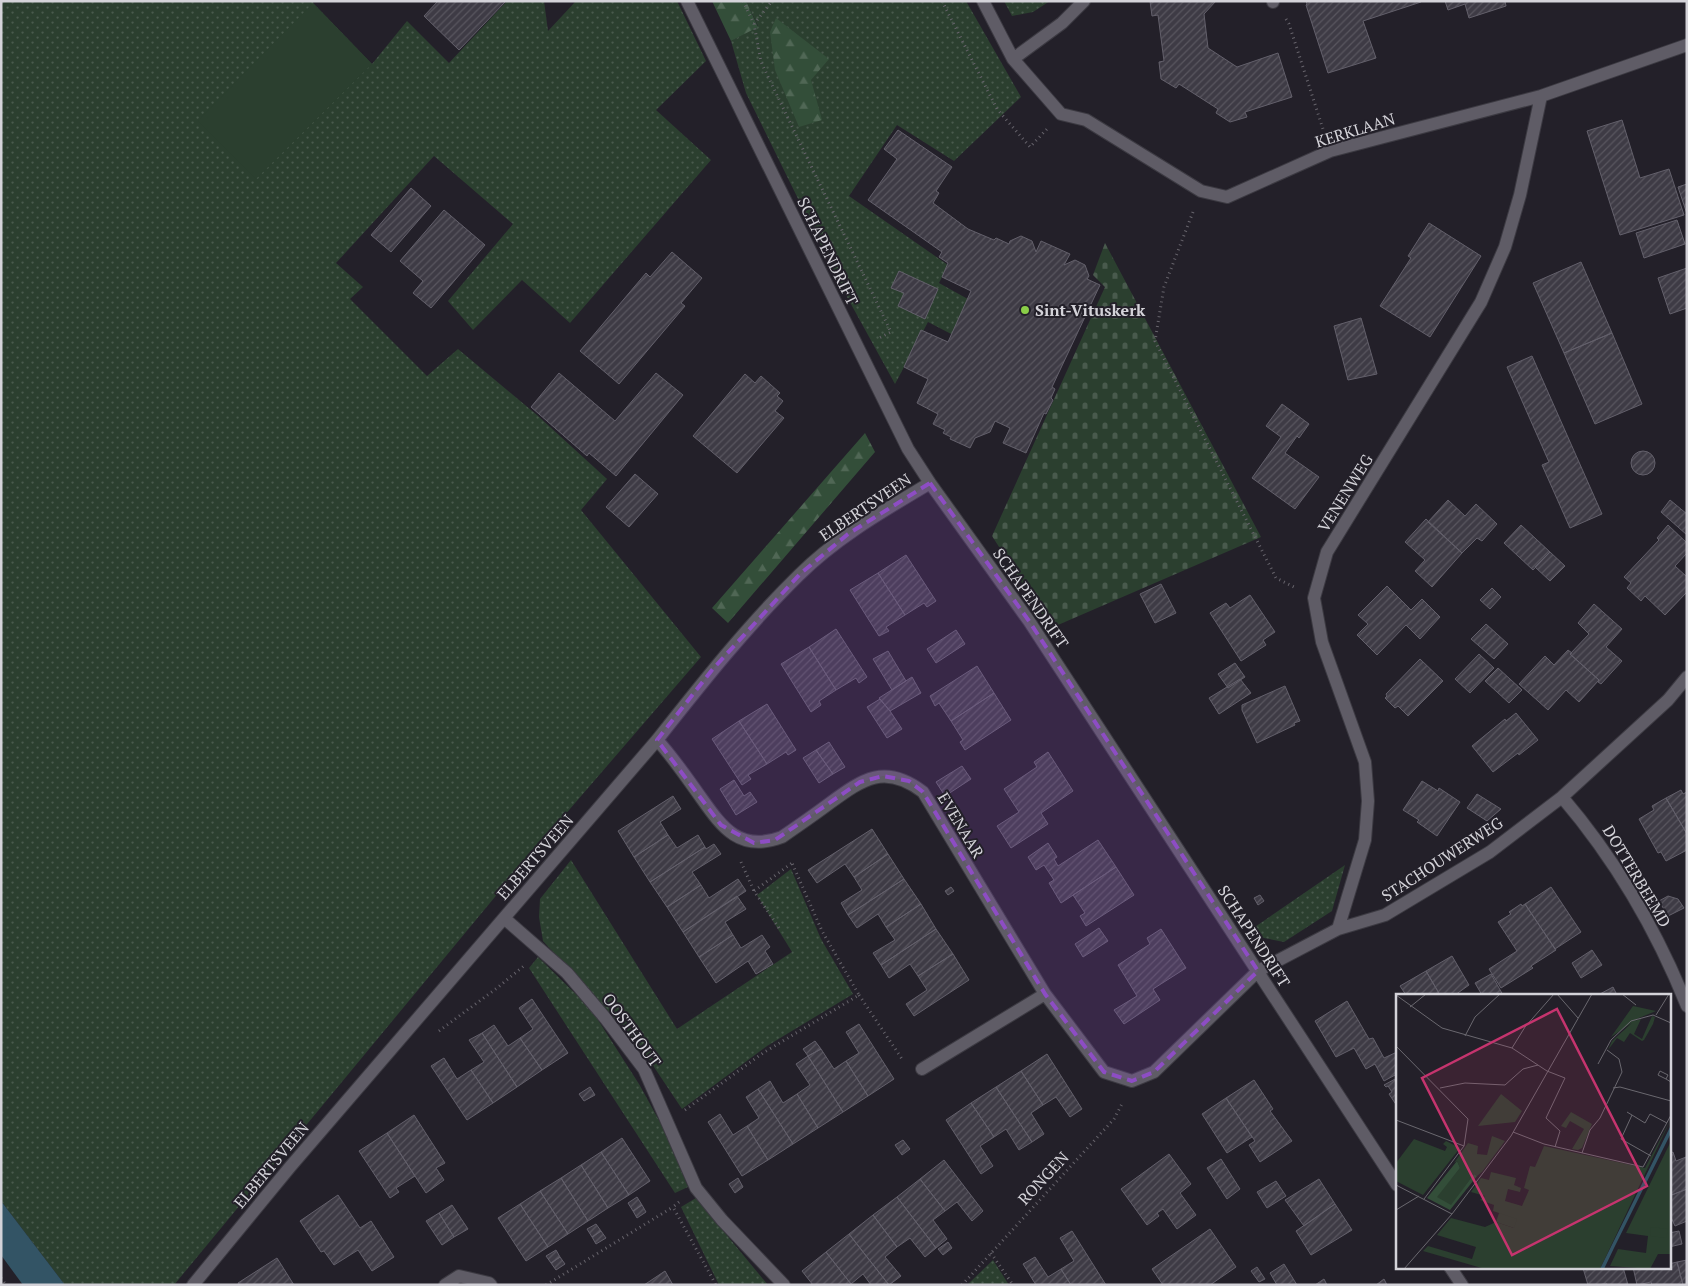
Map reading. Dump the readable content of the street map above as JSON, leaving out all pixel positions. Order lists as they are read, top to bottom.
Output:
{
  "streets": {
    "street": [
      "KERKLAAN",
      "SCHAPENDRIFT",
      "VENENWEG",
      "ELBERTSVEEN",
      "EVENAAR",
      "STACHOUWERWEG",
      "DOTTERBEEMD",
      "OOSTHOUT"
    ],
    "path": ["RONGEN"]
  },
  "crossings": [
    ["KERKLAAN", "VENENWEG"],
    ["SCHAPENDRIFT", "ELBERTSVEEN"],
    ["SCHAPENDRIFT", "STACHOUWERWEG"],
    ["VENENWEG", "STACHOUWERWEG"],
    ["ELBERTSVEEN", "EVENAAR"],
    ["ELBERTSVEEN", "OOSTHOUT"],
    ["EVENAAR", "RONGEN"],
    ["STACHOUWERWEG", "DOTTERBEEMD"]
  ],
  "places": ["Sint-Vituskerk"]
}
